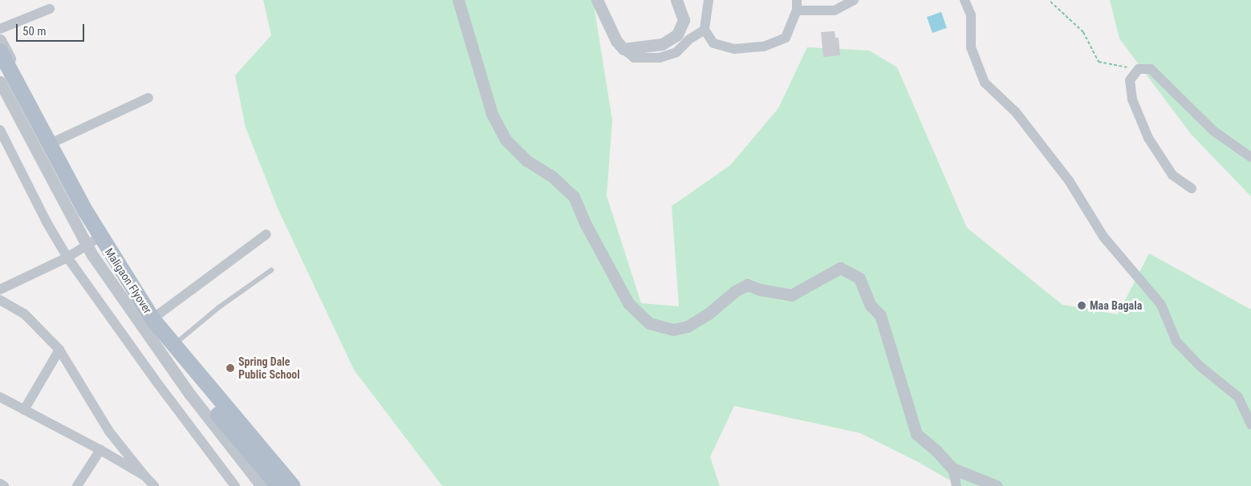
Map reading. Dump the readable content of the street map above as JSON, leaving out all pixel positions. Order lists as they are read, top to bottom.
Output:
{
  "streets": {
    "main road": ["Maligaon Flyover"]
  },
  "places": ["Maa Bagala", "Spring Dale Public School"],
  "scale_bar": "50 m"
}
